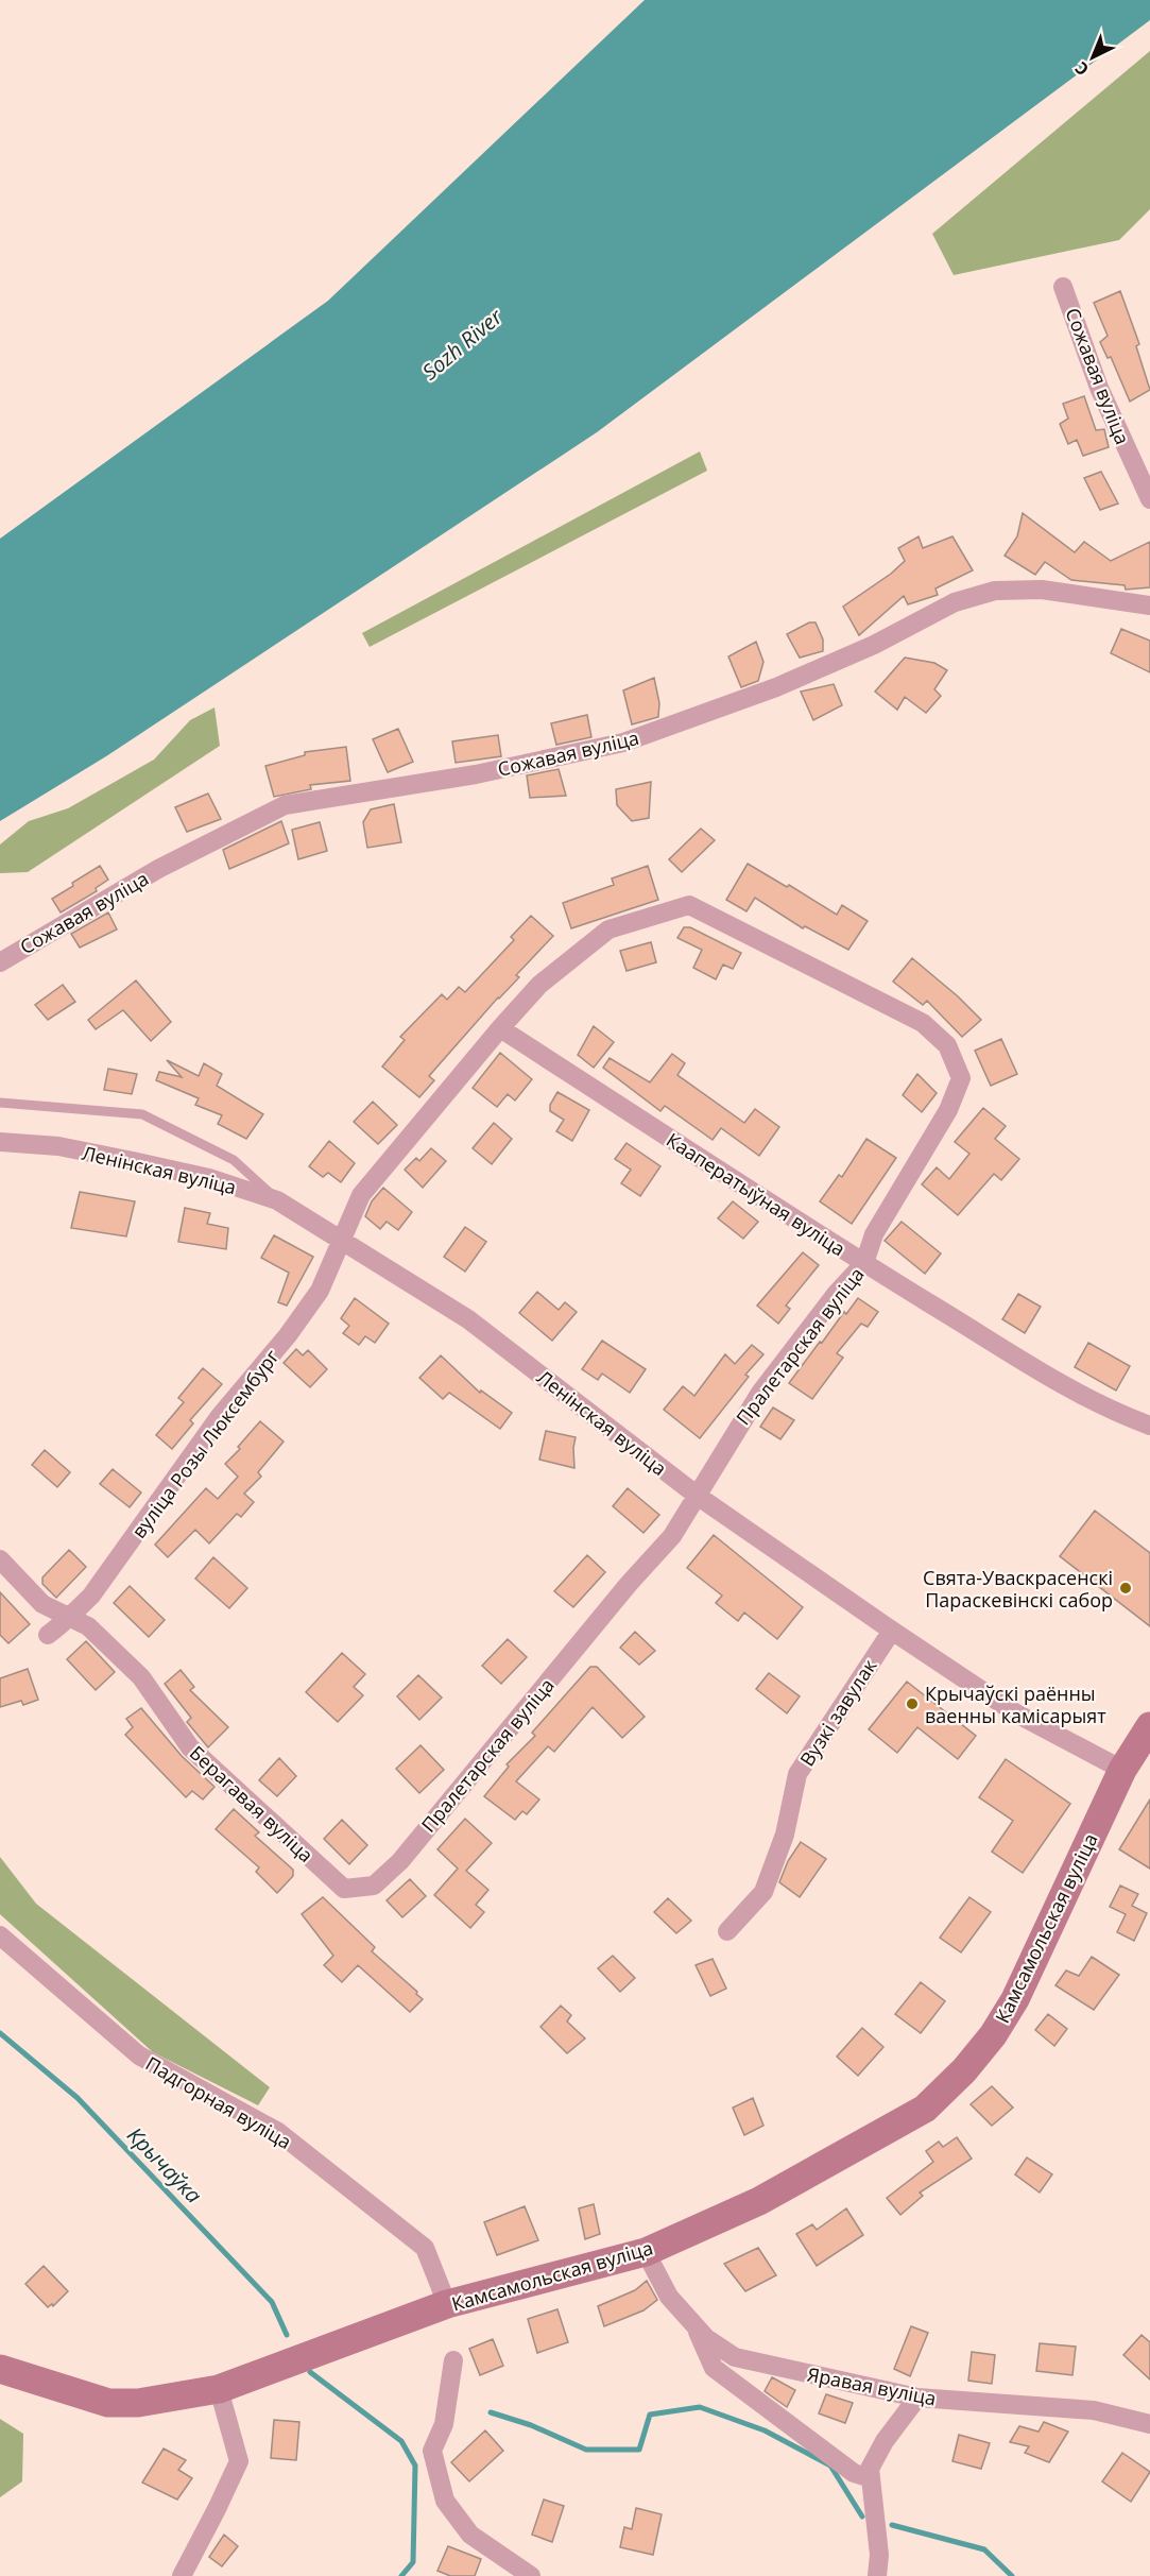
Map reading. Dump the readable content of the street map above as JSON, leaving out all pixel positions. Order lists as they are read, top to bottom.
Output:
{
  "streets": {
    "main road": ["Камсамольская вуліца"],
    "street": [
      "Сожавая вуліца",
      "Ленінская вуліца",
      "Кааператыўная вуліца",
      "Пралетарская вуліца",
      "вуліца Розы Люксембург",
      "Вузкі завулак",
      "Берагавая вуліца",
      "Падгорная вуліца",
      "Яравая вуліца"
    ]
  },
  "crossings": [
    ["Ленінская вуліца", "Пралетарская вуліца"],
    ["Ленінская вуліца", "вуліца Розы Люксембург"],
    ["Ленінская вуліца", "Вузкі завулак"],
    ["Ленінская вуліца", "Камсамольская вуліца"],
    ["Кааператыўная вуліца", "Пралетарская вуліца"],
    ["Пралетарская вуліца", "вуліца Розы Люксембург"],
    ["Пралетарская вуліца", "Берагавая вуліца"],
    ["вуліца Розы Люксембург", "Берагавая вуліца"],
    ["Камсамольская вуліца", "Падгорная вуліца"],
    ["Камсамольская вуліца", "Яравая вуліца"]
  ],
  "water": ["Sozh River", "Крычаўка"],
  "places": ["Свята-Уваскрасенскі Параскевінскі сабор", "Крычаўскі раённы ваенны камісарыят"],
  "north": "bottom left"
}
